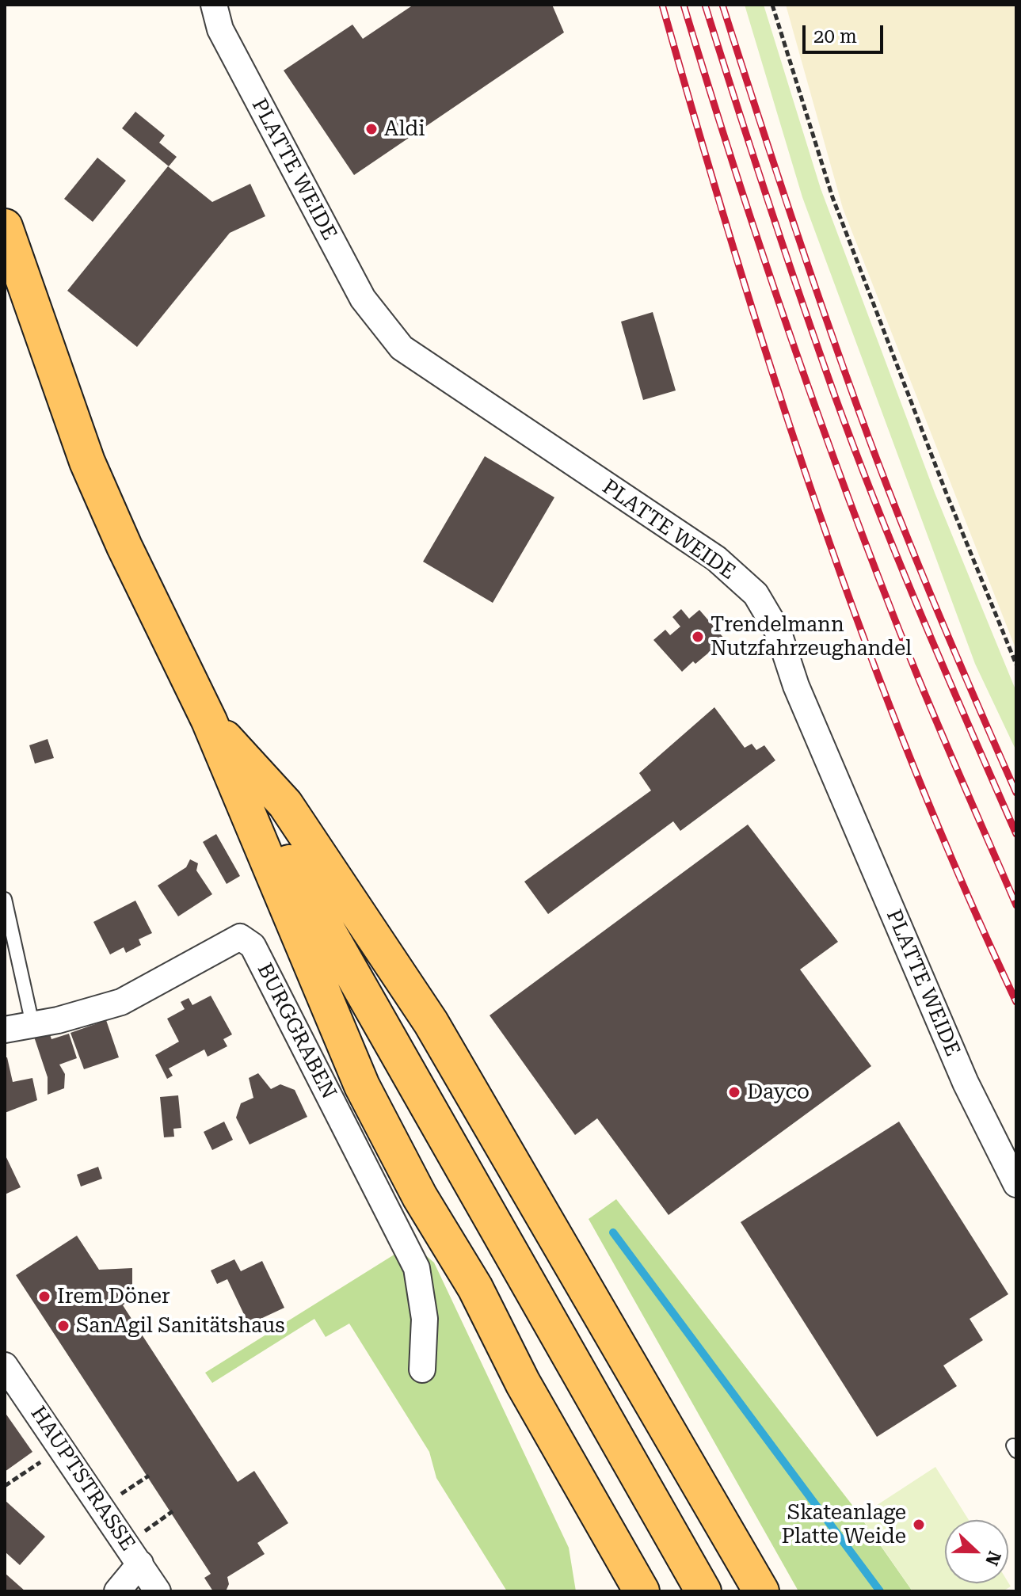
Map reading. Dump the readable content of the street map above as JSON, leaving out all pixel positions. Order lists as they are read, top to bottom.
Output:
{
  "streets": {
    "street": ["PLATTE WEIDE", "BURGGRABEN", "HAUPTSTRASSE"]
  },
  "places": [
    "Aldi",
    "Trendelmann Nutzfahrzeughandel",
    "Dayco",
    "Irem Döner",
    "SanAgil Sanitätshaus",
    "Skateanlage Platte Weide"
  ],
  "scale_bar": "20 m",
  "north": "right"
}
